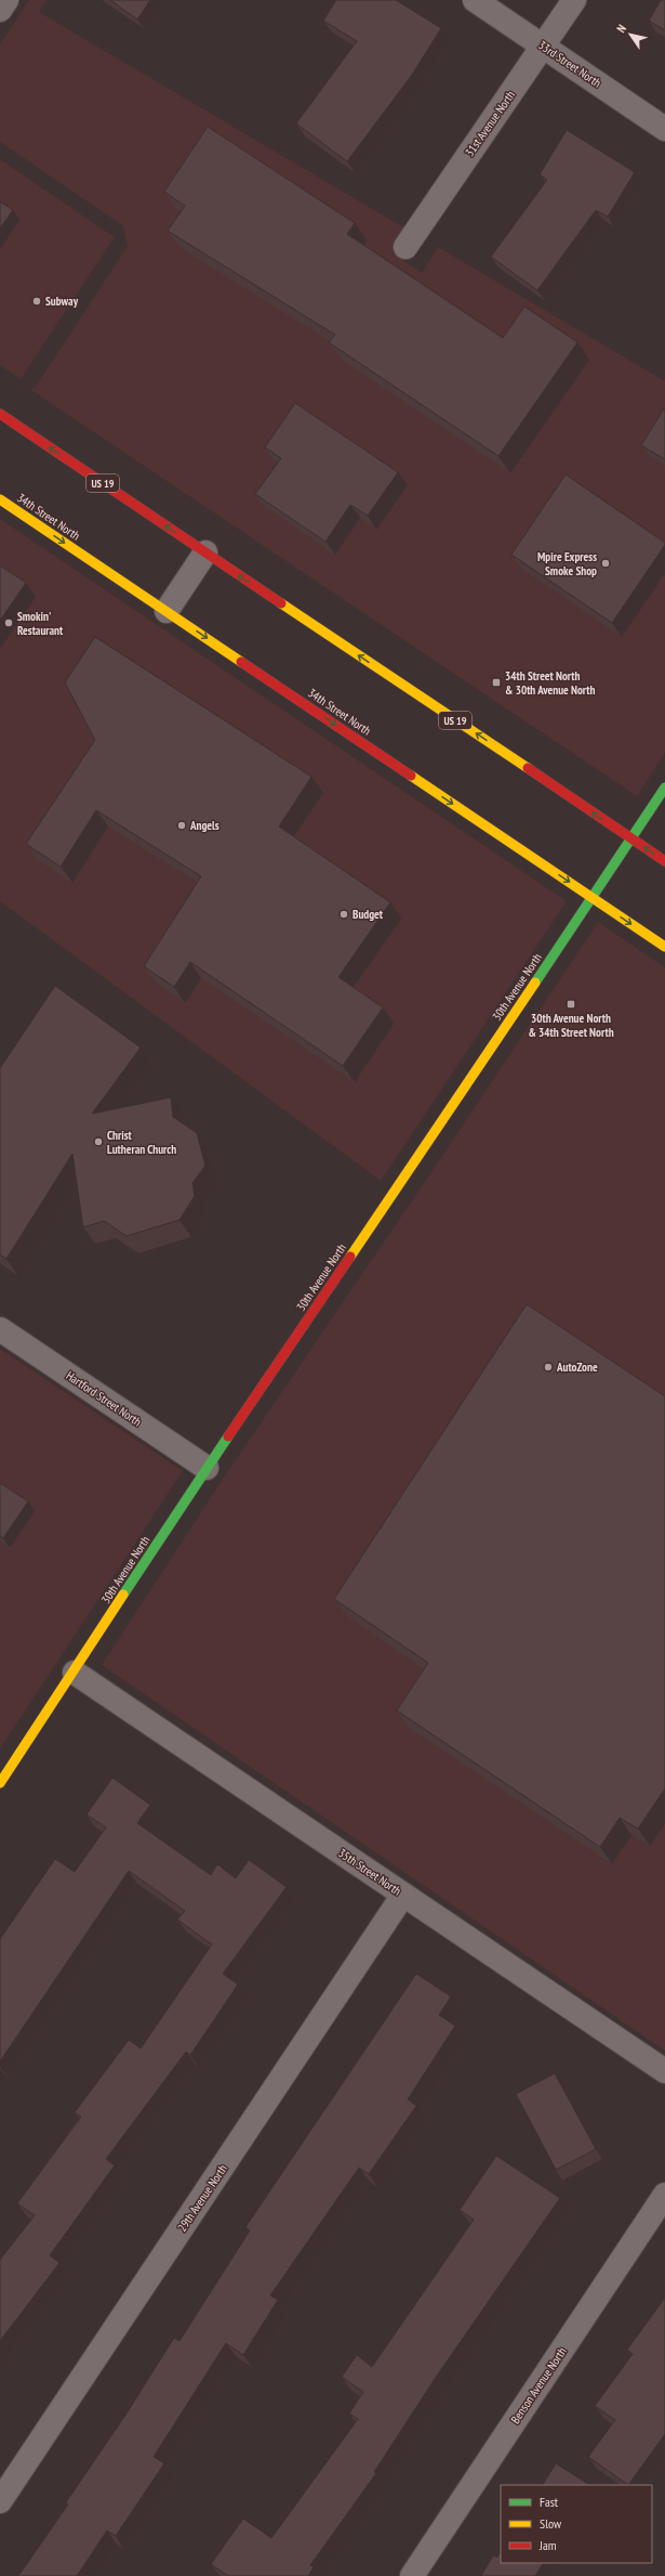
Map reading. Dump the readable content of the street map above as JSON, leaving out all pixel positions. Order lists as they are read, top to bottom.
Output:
{
  "streets": {
    "main road": ["US 19", "34th Street North", "30th Avenue North"],
    "street": [
      "33rd Street North",
      "31st Avenue North",
      "Hartford Street North",
      "35th Street North",
      "29th Avenue North",
      "Benson Avenue North"
    ]
  },
  "crossings": [
    ["33rd Street North", "31st Avenue North"],
    ["US 19", "30th Avenue North"],
    ["34th Street North", "30th Avenue North"],
    ["30th Avenue North", "Hartford Street North"],
    ["30th Avenue North", "35th Street North"],
    ["35th Street North", "29th Avenue North"]
  ],
  "places": {
    "other": [
      "Subway",
      "Mpire Express Smoke Shop",
      "Smokin' Restaurant",
      "Angels",
      "Budget",
      "Christ Lutheran Church",
      "AutoZone"
    ],
    "transit": ["34th Street North & 30th Avenue North", "30th Avenue North & 34th Street North"]
  },
  "legend": ["Fast", "Slow", "Jam"],
  "north": "top left"
}
